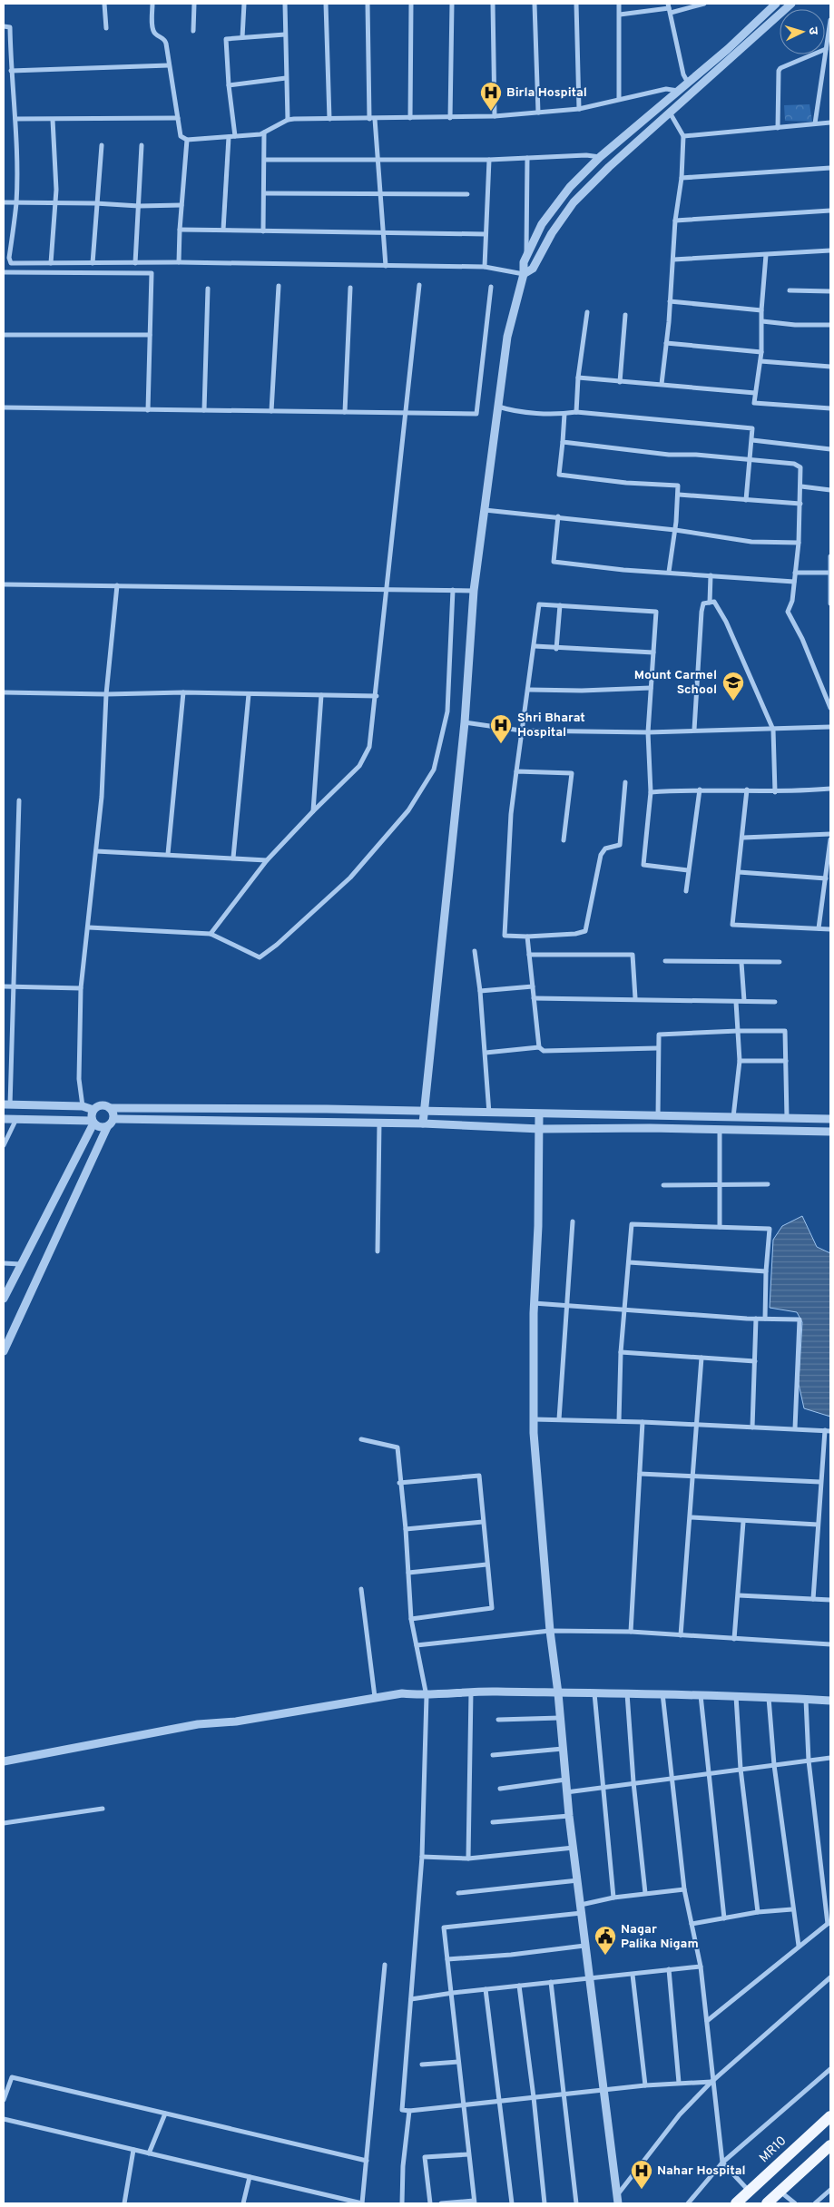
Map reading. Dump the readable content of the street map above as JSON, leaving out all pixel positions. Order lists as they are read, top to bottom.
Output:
{
  "streets": {
    "main road": ["MR10"]
  },
  "places": {
    "hospital": ["Birla Hospital", "Shri Bharat Hospital", "Nahar Hospital"],
    "school or university": ["Mount Carmel School"],
    "public building": ["Nagar Palika Nigam"]
  },
  "north": "right"
}
